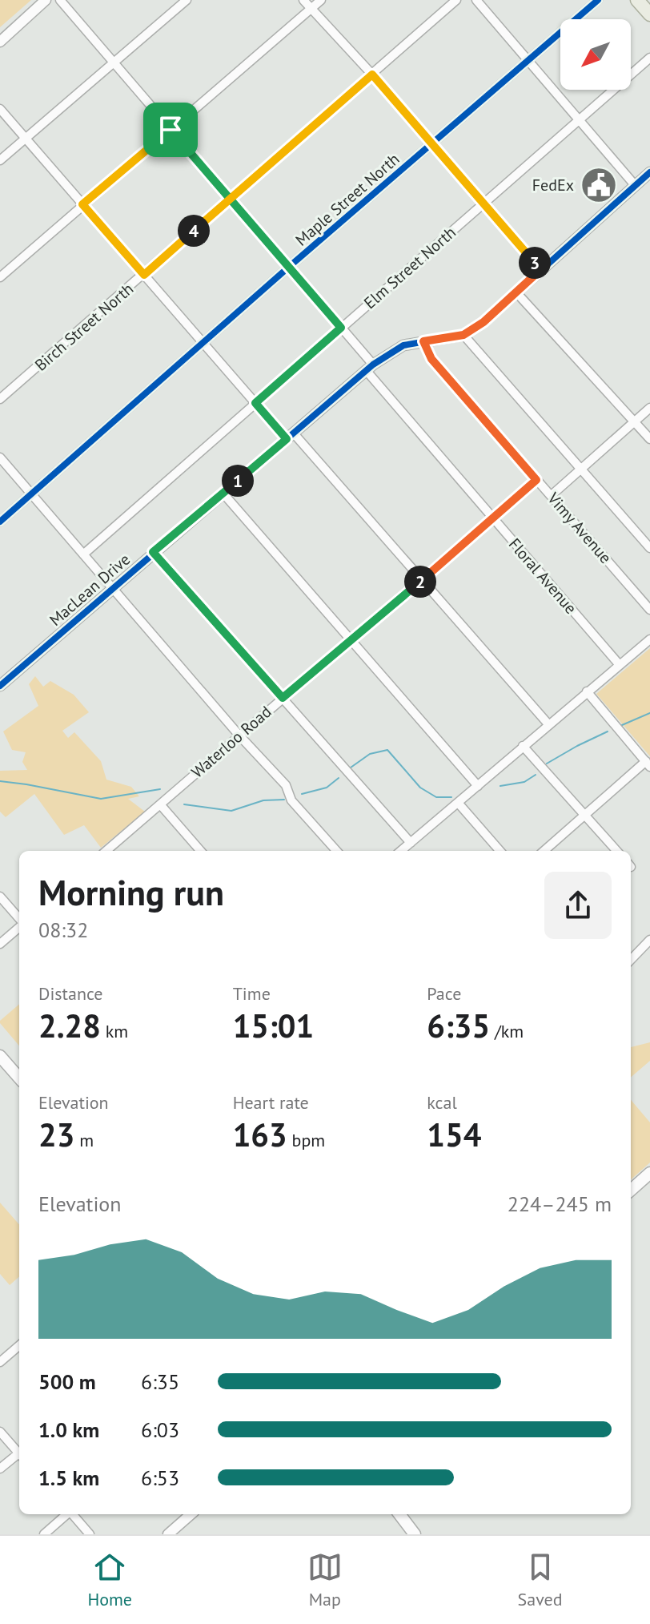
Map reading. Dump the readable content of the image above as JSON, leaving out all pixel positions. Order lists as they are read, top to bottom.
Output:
{
  "streets": {
    "street": [
      "Maple Street North",
      "Elm Street North",
      "Birch Street North",
      "Vimy Avenue",
      "Floral Avenue",
      "MacLean Drive",
      "Waterloo Road"
    ]
  },
  "crossings": [
    ["Maple Street North", "Floral Avenue"],
    ["Elm Street North", "Floral Avenue"],
    ["Birch Street North", "Floral Avenue"],
    ["Vimy Avenue", "Waterloo Road"],
    ["Floral Avenue", "MacLean Drive"],
    ["Floral Avenue", "Waterloo Road"]
  ],
  "places": {
    "public building": ["FedEx"]
  },
  "north": "bottom left",
  "page": {
    "pins": [
      "4",
      "3",
      "1",
      "2"
    ],
    "heading": ["Morning run", "08:32"],
    "stats": [
      ["Distance", "2.28 km"],
      ["Time", "15:01"],
      ["Pace", "6:35 /km"],
      ["Elevation", "23 m"],
      ["Heart rate", "163 bpm"],
      ["kcal", "154"]
    ],
    "chart": ["Elevation", "224–245 m"],
    "list": [
      {
        "name": "500 m",
        "note": "6:35"
      },
      {
        "name": "1.0 km",
        "note": "6:03"
      },
      {
        "name": "1.5 km",
        "note": "6:53"
      }
    ],
    "tabs": ["Home", "Map", "Saved"]
  }
}
